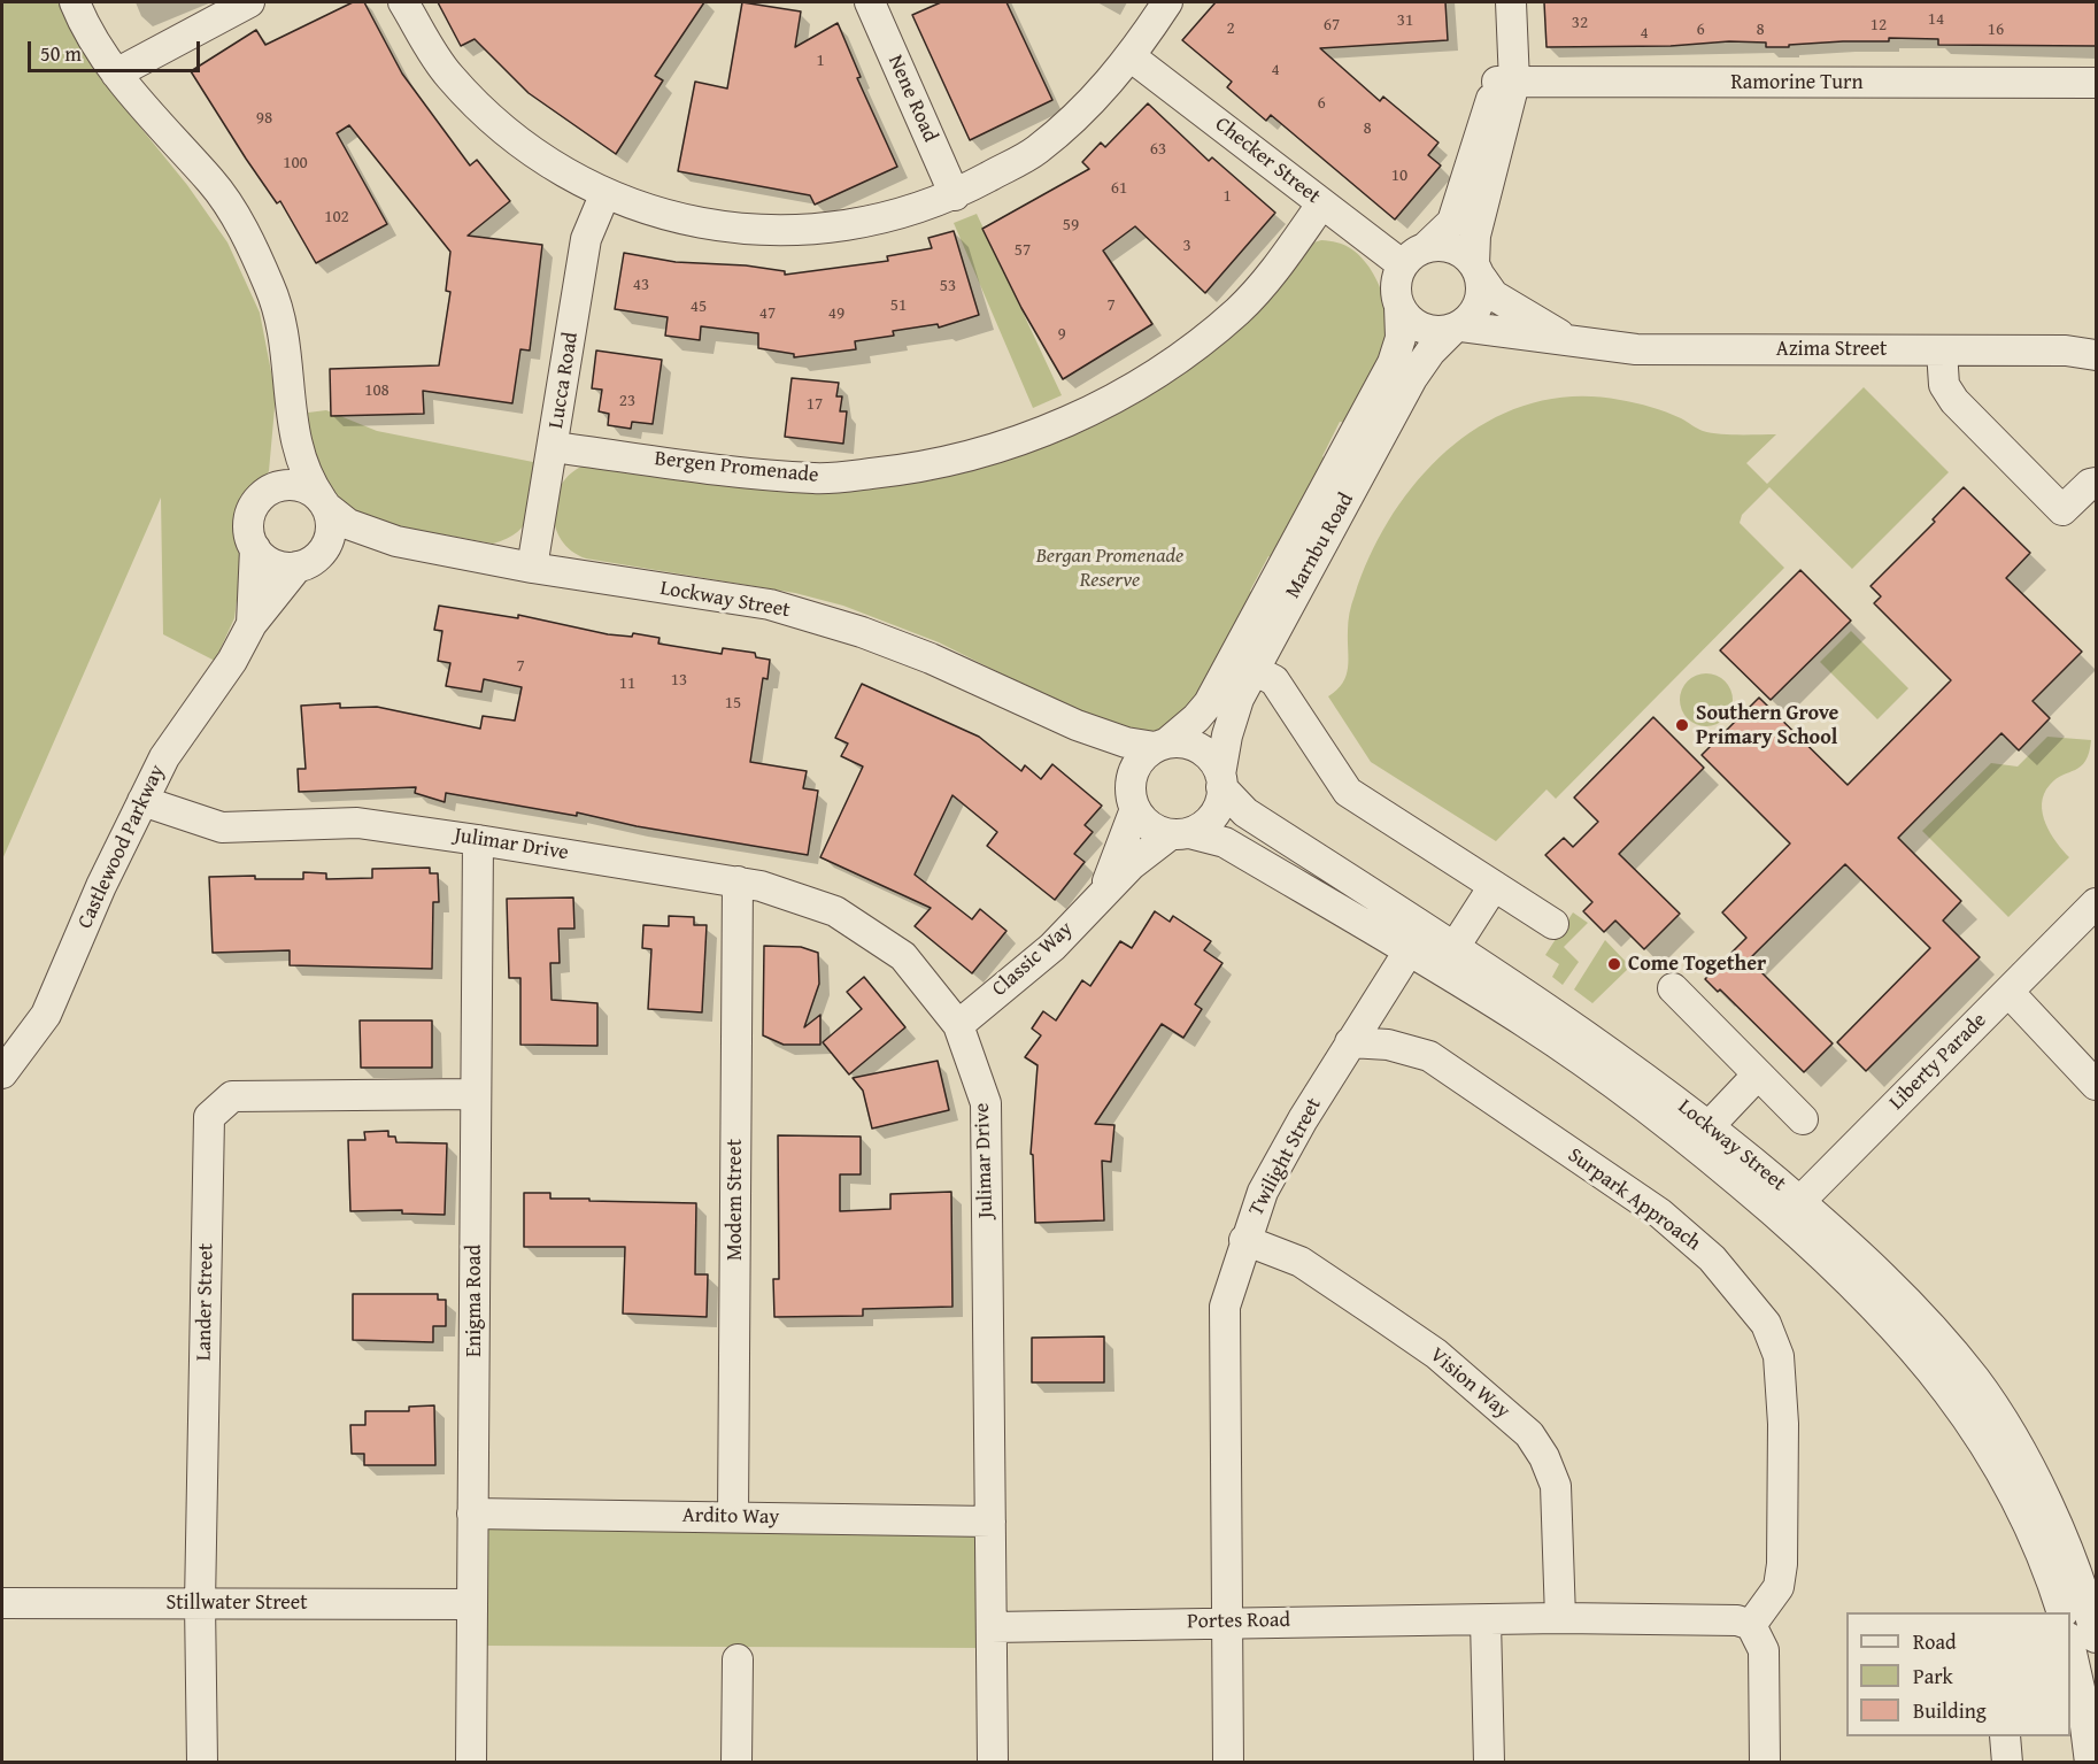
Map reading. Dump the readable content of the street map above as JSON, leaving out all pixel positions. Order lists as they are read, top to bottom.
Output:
{
  "streets": {
    "street": [
      "Ramorine Turn",
      "Nene Road",
      "Checker Street",
      "Azima Street",
      "Lucca Road",
      "Bergen Promenade",
      "Marnbu Road",
      "Lockway Street",
      "Julimar Drive",
      "Castlewood Parkway",
      "Classic Way",
      "Liberty Parade",
      "Twilight Street",
      "Modem Street",
      "Surpark Approach",
      "Enigma Road",
      "Lander Street",
      "Vision Way",
      "Ardito Way",
      "Stillwater Street",
      "Portes Road"
    ]
  },
  "crossings": [
    ["Checker Street", "Azima Street"],
    ["Checker Street", "Bergen Promenade"],
    ["Checker Street", "Marnbu Road"],
    ["Azima Street", "Marnbu Road"],
    ["Lucca Road", "Bergen Promenade"],
    ["Lucca Road", "Lockway Street"],
    ["Marnbu Road", "Lockway Street"],
    ["Marnbu Road", "Classic Way"],
    ["Lockway Street", "Castlewood Parkway"],
    ["Lockway Street", "Classic Way"],
    ["Lockway Street", "Liberty Parade"],
    ["Lockway Street", "Twilight Street"],
    ["Julimar Drive", "Castlewood Parkway"],
    ["Julimar Drive", "Classic Way"],
    ["Julimar Drive", "Modem Street"],
    ["Julimar Drive", "Enigma Road"],
    ["Julimar Drive", "Ardito Way"],
    ["Julimar Drive", "Portes Road"],
    ["Twilight Street", "Surpark Approach"],
    ["Twilight Street", "Vision Way"],
    ["Twilight Street", "Portes Road"],
    ["Modem Street", "Ardito Way"],
    ["Surpark Approach", "Portes Road"],
    ["Enigma Road", "Lander Street"],
    ["Enigma Road", "Ardito Way"],
    ["Enigma Road", "Stillwater Street"],
    ["Lander Street", "Stillwater Street"],
    ["Vision Way", "Portes Road"]
  ],
  "parks": ["Bergan Promenade Reserve"],
  "places": ["Southern Grove Primary School", "Come Together"],
  "house_numbers": [
    "14",
    "31",
    "32",
    "67",
    "12",
    "2",
    "6",
    "8",
    "16",
    "4",
    "1",
    "4",
    "6",
    "98",
    "8",
    "63",
    "100",
    "10",
    "61",
    "1",
    "102",
    "59",
    "3",
    "57",
    "43",
    "53",
    "51",
    "7",
    "45",
    "47",
    "49",
    "9",
    "108",
    "23",
    "17",
    "7",
    "13",
    "11",
    "15"
  ],
  "legend": ["Road", "Park", "Building"],
  "scale_bar": "50 m"
}
